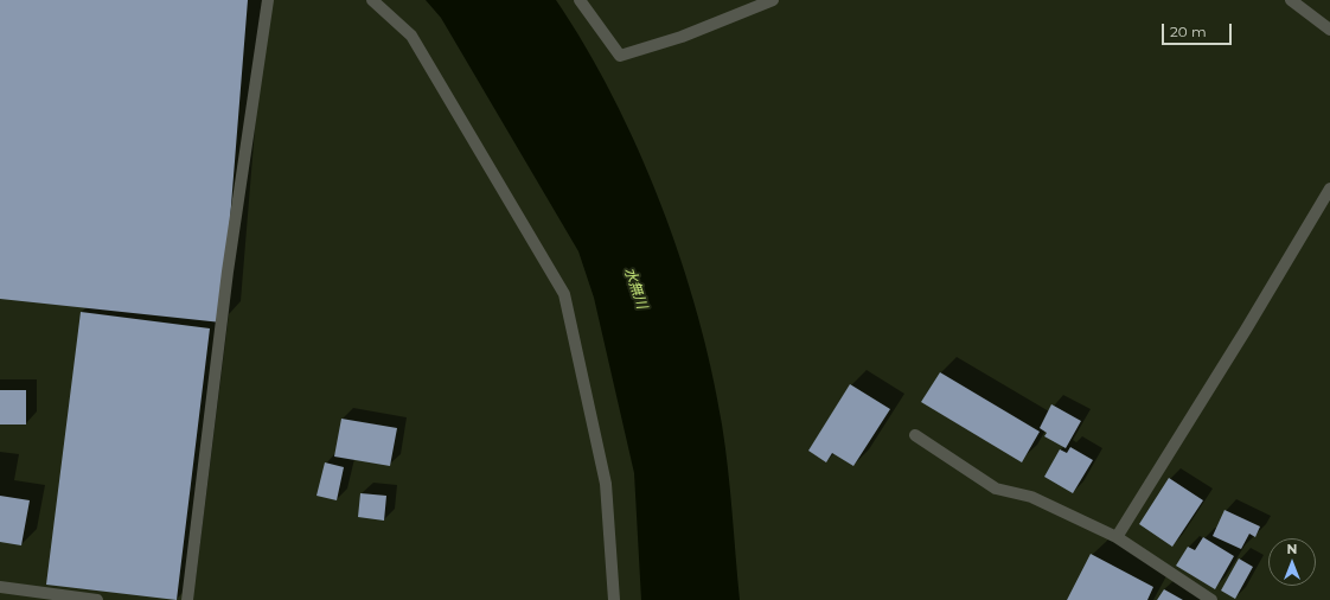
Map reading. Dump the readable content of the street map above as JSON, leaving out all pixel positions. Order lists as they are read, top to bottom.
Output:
{
  "water": ["水無川"],
  "scale_bar": "20 m",
  "north": "top"
}
